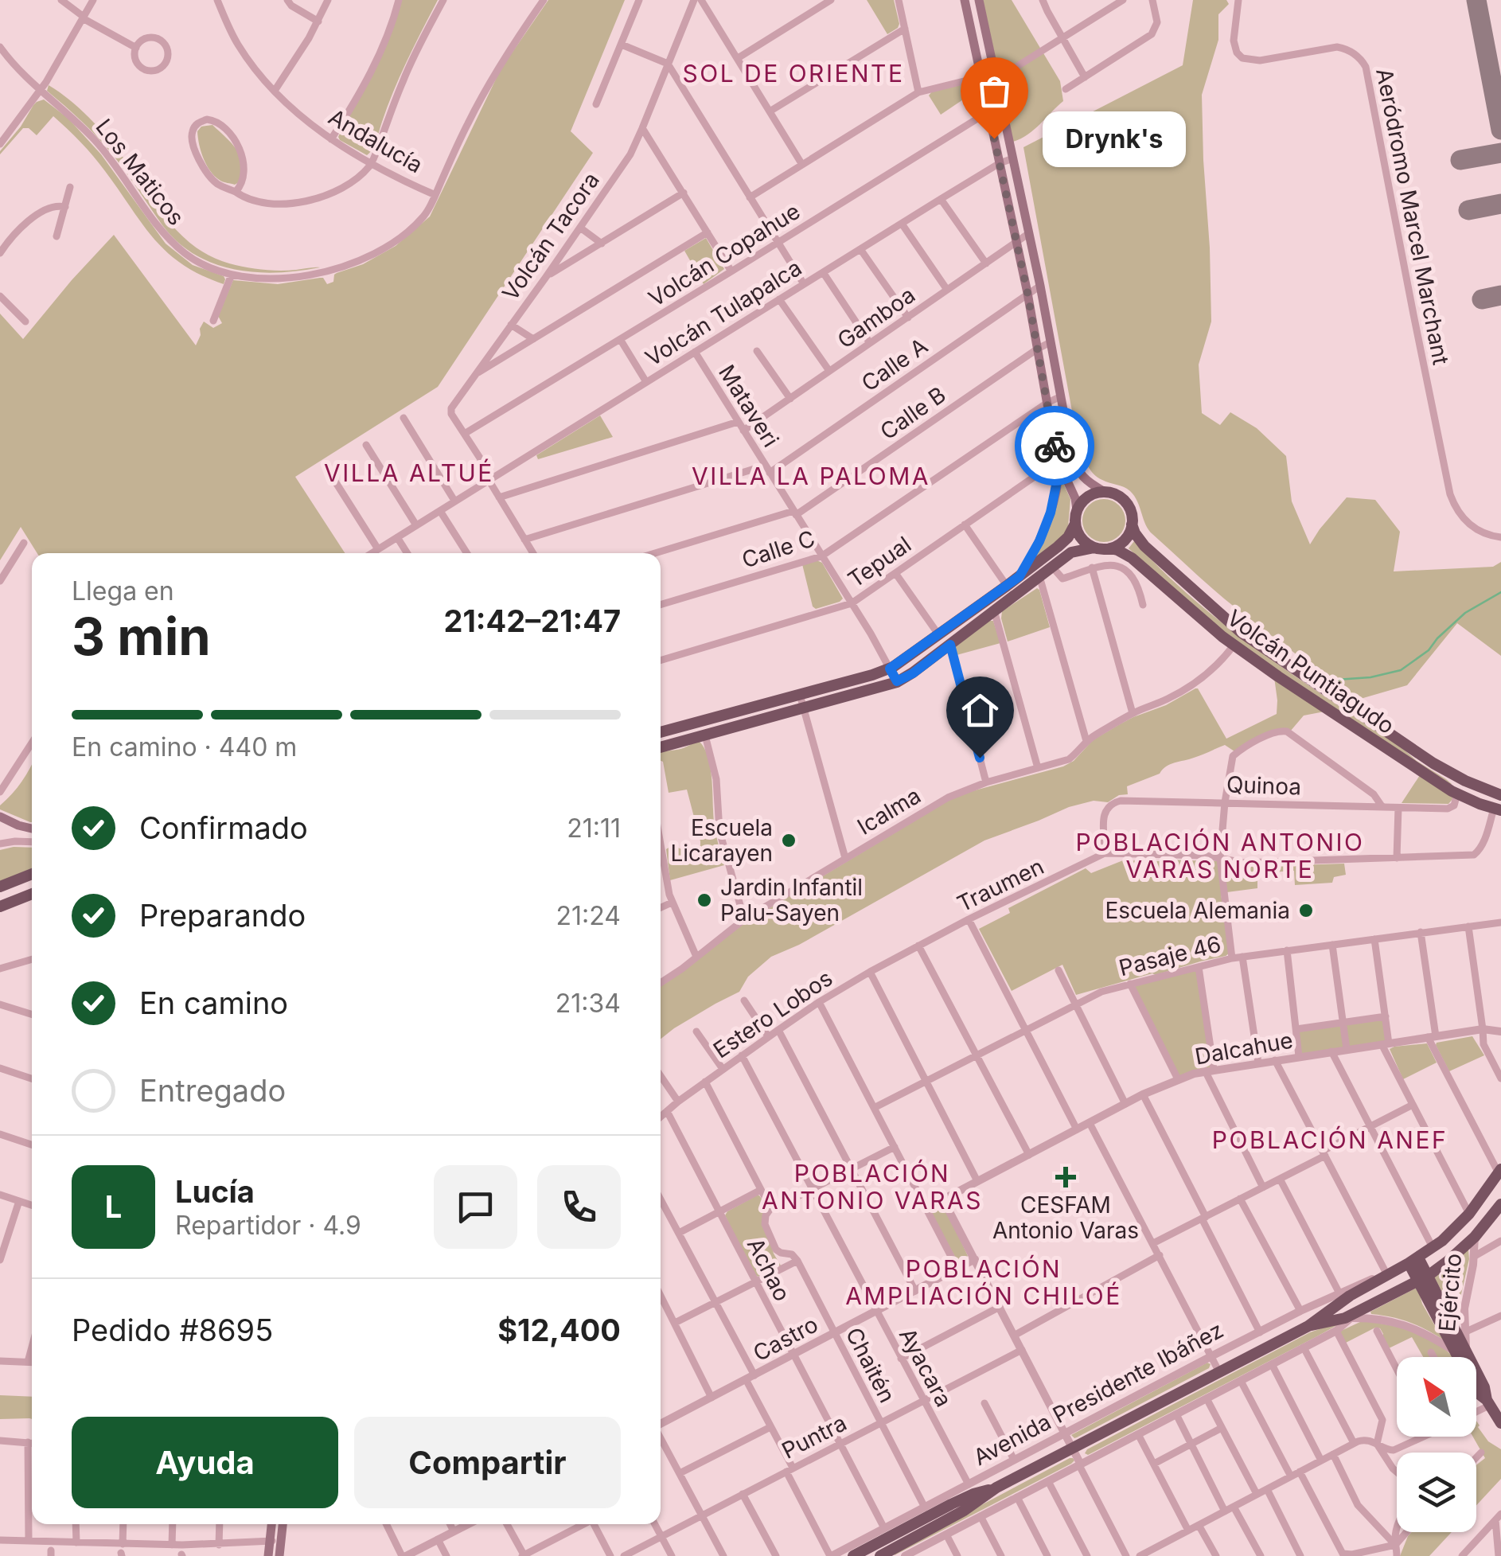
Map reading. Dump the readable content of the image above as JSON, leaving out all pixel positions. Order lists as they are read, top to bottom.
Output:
{
  "streets": {
    "main road": ["Volcán Puntiagudo", "Ejército", "Avenida Presidente Ibáñez"],
    "street": [
      "Andalucía",
      "Los Maticos",
      "Aeródromo Marcel Marchant",
      "Volcán Tacora",
      "Volcán Copahue",
      "Volcán Tulapalca",
      "Gamboa",
      "Calle A",
      "Mataveri",
      "Calle B",
      "Calle C",
      "Tepual",
      "Quinoa",
      "Icalma",
      "Traumen",
      "Pasaje 46",
      "Estero Lobos",
      "Dalcahue",
      "Achao",
      "Castro",
      "Chaitén",
      "Ayacara",
      "Puntra"
    ]
  },
  "crossings": [
    ["Andalucía", "Los Maticos"],
    ["Volcán Tacora", "Volcán Copahue"],
    ["Volcán Tacora", "Volcán Tulapalca"],
    ["Volcán Tacora", "Calle A"],
    ["Volcán Tulapalca", "Mataveri"],
    ["Gamboa", "Mataveri"],
    ["Calle A", "Mataveri"],
    ["Mataveri", "Calle B"],
    ["Mataveri", "Calle C"],
    ["Mataveri", "Tepual"],
    ["Volcán Puntiagudo", "Quinoa"],
    ["Volcán Puntiagudo", "Icalma"],
    ["Volcán Puntiagudo", "Traumen"],
    ["Quinoa", "Traumen"],
    ["Traumen", "Estero Lobos"],
    ["Estero Lobos", "Achao"],
    ["Estero Lobos", "Ayacara"],
    ["Achao", "Castro"],
    ["Achao", "Avenida Presidente Ibáñez"],
    ["Achao", "Puntra"],
    ["Ejército", "Avenida Presidente Ibáñez"],
    ["Castro", "Chaitén"],
    ["Castro", "Ayacara"],
    ["Chaitén", "Avenida Presidente Ibáñez"],
    ["Chaitén", "Puntra"],
    ["Ayacara", "Avenida Presidente Ibáñez"],
    ["Ayacara", "Puntra"]
  ],
  "districts": [
    "SOL DE ORIENTE",
    "VILLA ALTUÉ",
    "VILLA LA PALOMA",
    "POBLACIÓN ANTONIO VARAS NORTE",
    "POBLACIÓN ANEF",
    "POBLACIÓN ANTONIO VARAS",
    "POBLACIÓN AMPLIACIÓN CHILOÉ"
  ],
  "places": {
    "other": [
      "Drynk's",
      "Escuela Licarayen",
      "Jardin Infantil Palu-Sayen",
      "Escuela Alemania"
    ],
    "health": ["CESFAM Antonio Varas"]
  },
  "north": "top left",
  "page": {
    "bubble": "Drynk's",
    "heading": ["3 min", "Llega en", "21:42–21:47"],
    "panel": [
      "Lucía",
      "Repartidor · 4.9",
      "Pedido #8695",
      "$12,400"
    ],
    "bar": "En camino · 440 m",
    "list": [
      ["Confirmado", "21:11"],
      ["Preparando", "21:24"],
      ["En camino", "21:34"],
      "Entregado"
    ],
    "round": "L",
    "buttons": ["Ayuda", "Compartir"]
  }
}
